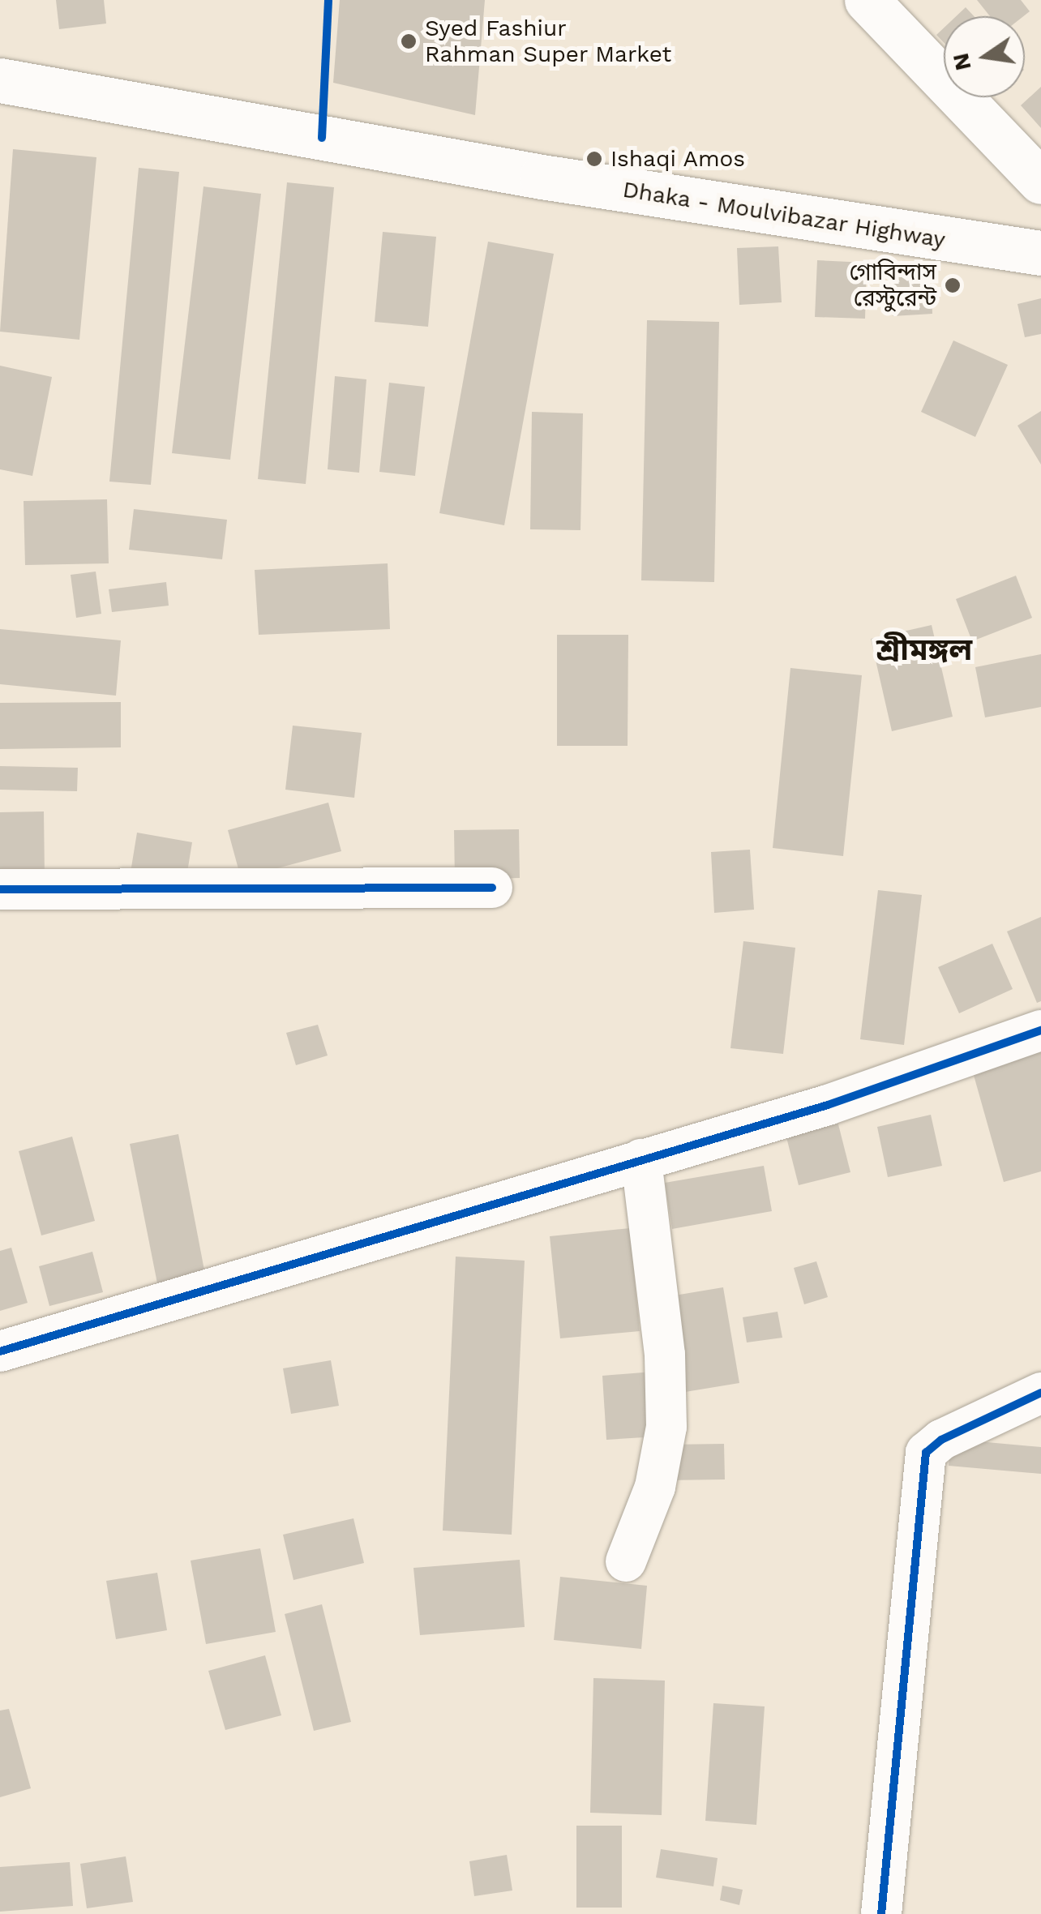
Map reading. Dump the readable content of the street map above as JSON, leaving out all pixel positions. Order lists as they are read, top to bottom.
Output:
{
  "streets": {
    "main road": ["Dhaka - Moulvibazar Highway"]
  },
  "districts": ["শ্রীমঙ্গল"],
  "places": ["Syed Fashiur Rahman Super Market", "Ishaqi Amos", "গোবিন্দাস রেস্টুরেন্ট"],
  "north": "left"
}
